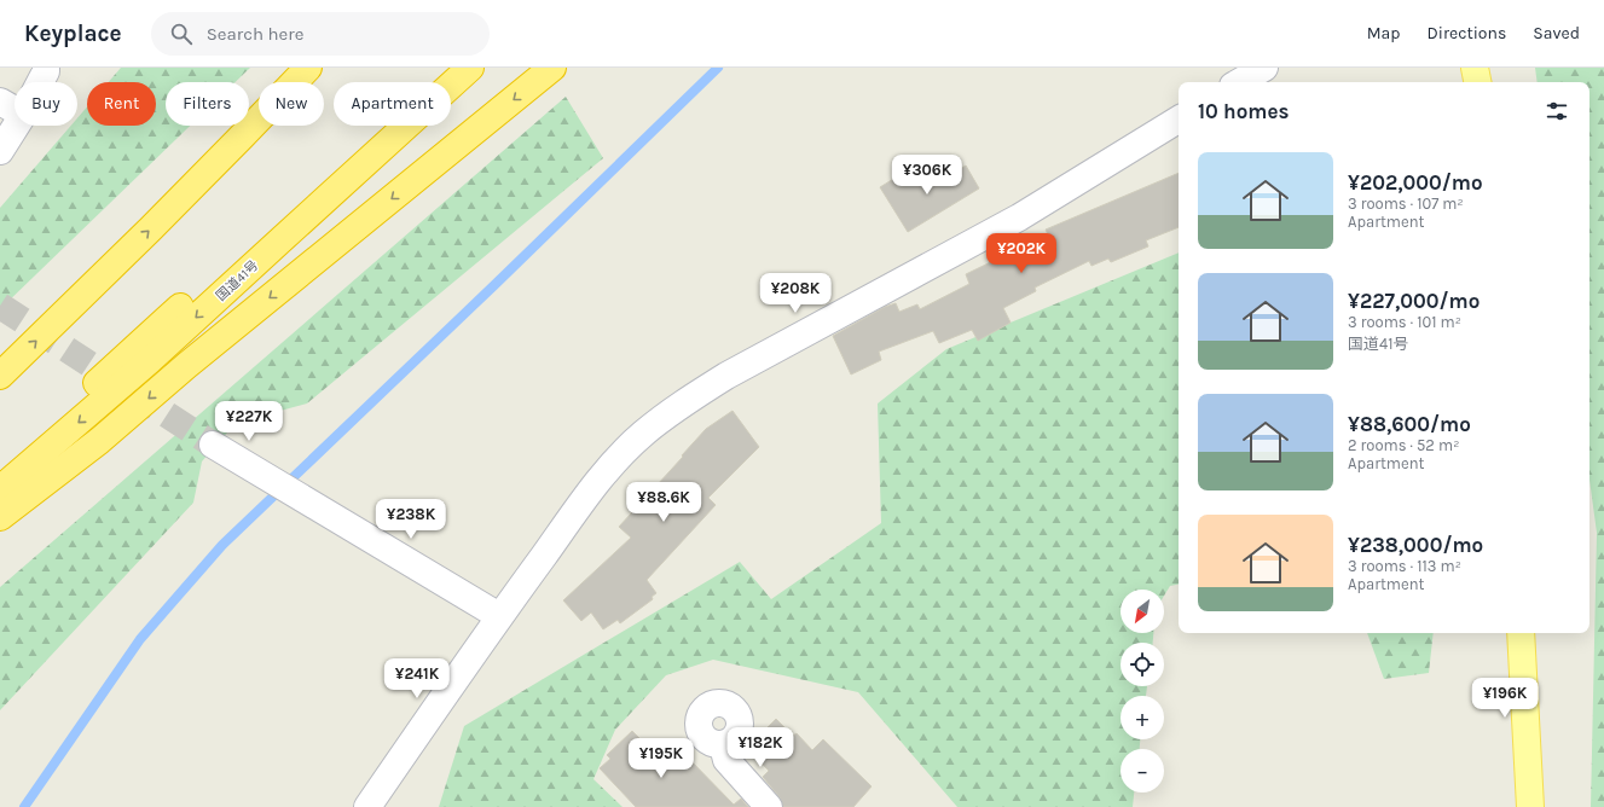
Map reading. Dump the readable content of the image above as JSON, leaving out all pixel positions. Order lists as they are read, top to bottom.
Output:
{
  "streets": {
    "highway": ["国道41号"]
  },
  "north": "bottom left",
  "page": {
    "header": "Keyplace",
    "search": "Search here",
    "nav": ["Map", "Directions", "Saved"],
    "chip": [
      "Buy",
      "Rent",
      "Filters",
      "New",
      "Apartment"
    ],
    "heading": "10 homes",
    "list": [
      {
        "name": "¥202,000/mo",
        "note": "3 rooms · 107 m² · Apartment"
      },
      {
        "name": "¥227,000/mo",
        "note": "3 rooms · 101 m² · 国道41号"
      },
      {
        "name": "¥88,600/mo",
        "note": "2 rooms · 52 m² · Apartment"
      },
      {
        "name": "¥238,000/mo",
        "note": "3 rooms · 113 m² · Apartment"
      }
    ],
    "price": [
      "¥306K",
      "¥202K",
      "¥208K",
      "¥227K",
      "¥88.6K",
      "¥238K",
      "¥241K",
      "¥196K",
      "¥182K",
      "¥195K"
    ],
    "map_buttons": ["+", "−"]
  }
}
